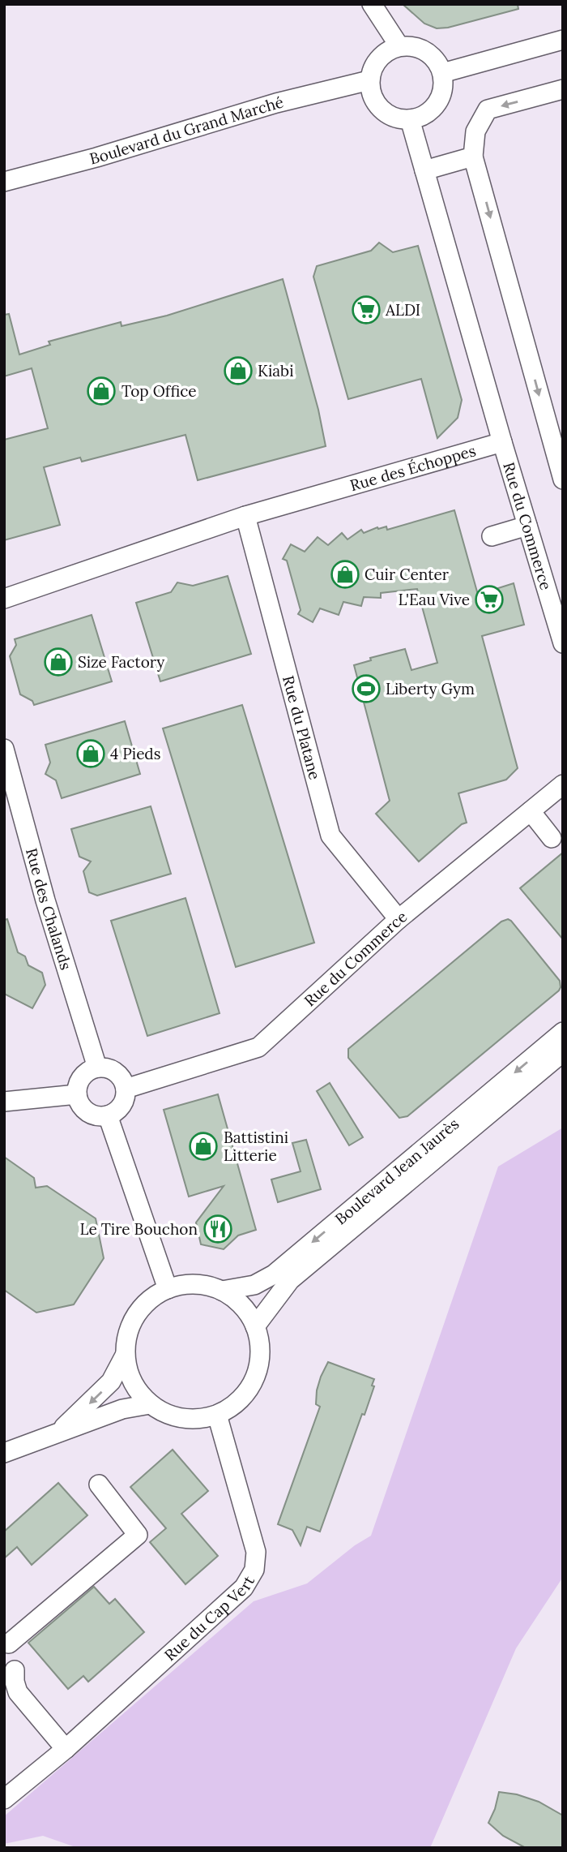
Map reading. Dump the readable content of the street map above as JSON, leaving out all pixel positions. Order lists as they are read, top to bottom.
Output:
{
  "streets": {
    "street": [
      "Boulevard du Grand Marché",
      "Rue des Échoppes",
      "Rue du Commerce",
      "Rue du Platane",
      "Rue des Chalands",
      "Boulevard Jean Jaurès",
      "Rue du Cap Vert"
    ]
  },
  "crossings": [
    ["Rue des Échoppes", "Rue du Commerce"],
    ["Rue des Échoppes", "Rue du Platane"],
    ["Rue du Commerce", "Rue du Platane"],
    ["Rue du Commerce", "Rue des Chalands"],
    ["Boulevard Jean Jaurès", "Rue du Cap Vert"]
  ],
  "places": {
    "supermarket": ["ALDI", "L'Eau Vive"],
    "shop": [
      "Kiabi",
      "Top Office",
      "Cuir Center",
      "Size Factory",
      "4 Pieds",
      "Battistini Litterie"
    ],
    "sports": ["Liberty Gym"],
    "restaurant": ["Le Tire Bouchon"]
  }
}
